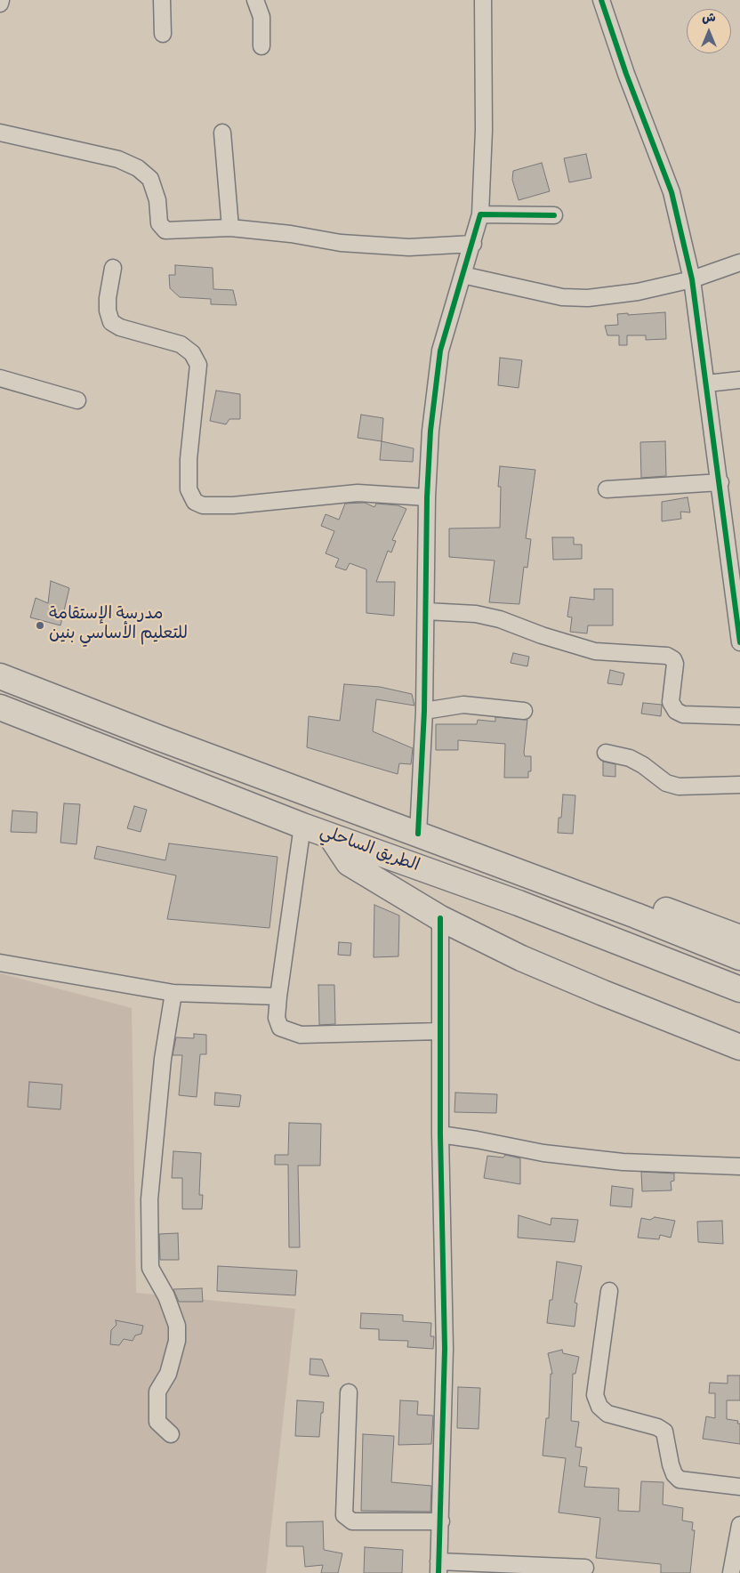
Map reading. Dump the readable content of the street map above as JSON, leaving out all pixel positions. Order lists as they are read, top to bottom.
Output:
{
  "streets": {
    "highway": ["الطريق الساحلي"]
  },
  "places": ["مدرسة اﻹستقامة للتعليم اﻷساسي بنين"],
  "north": "top"
}
